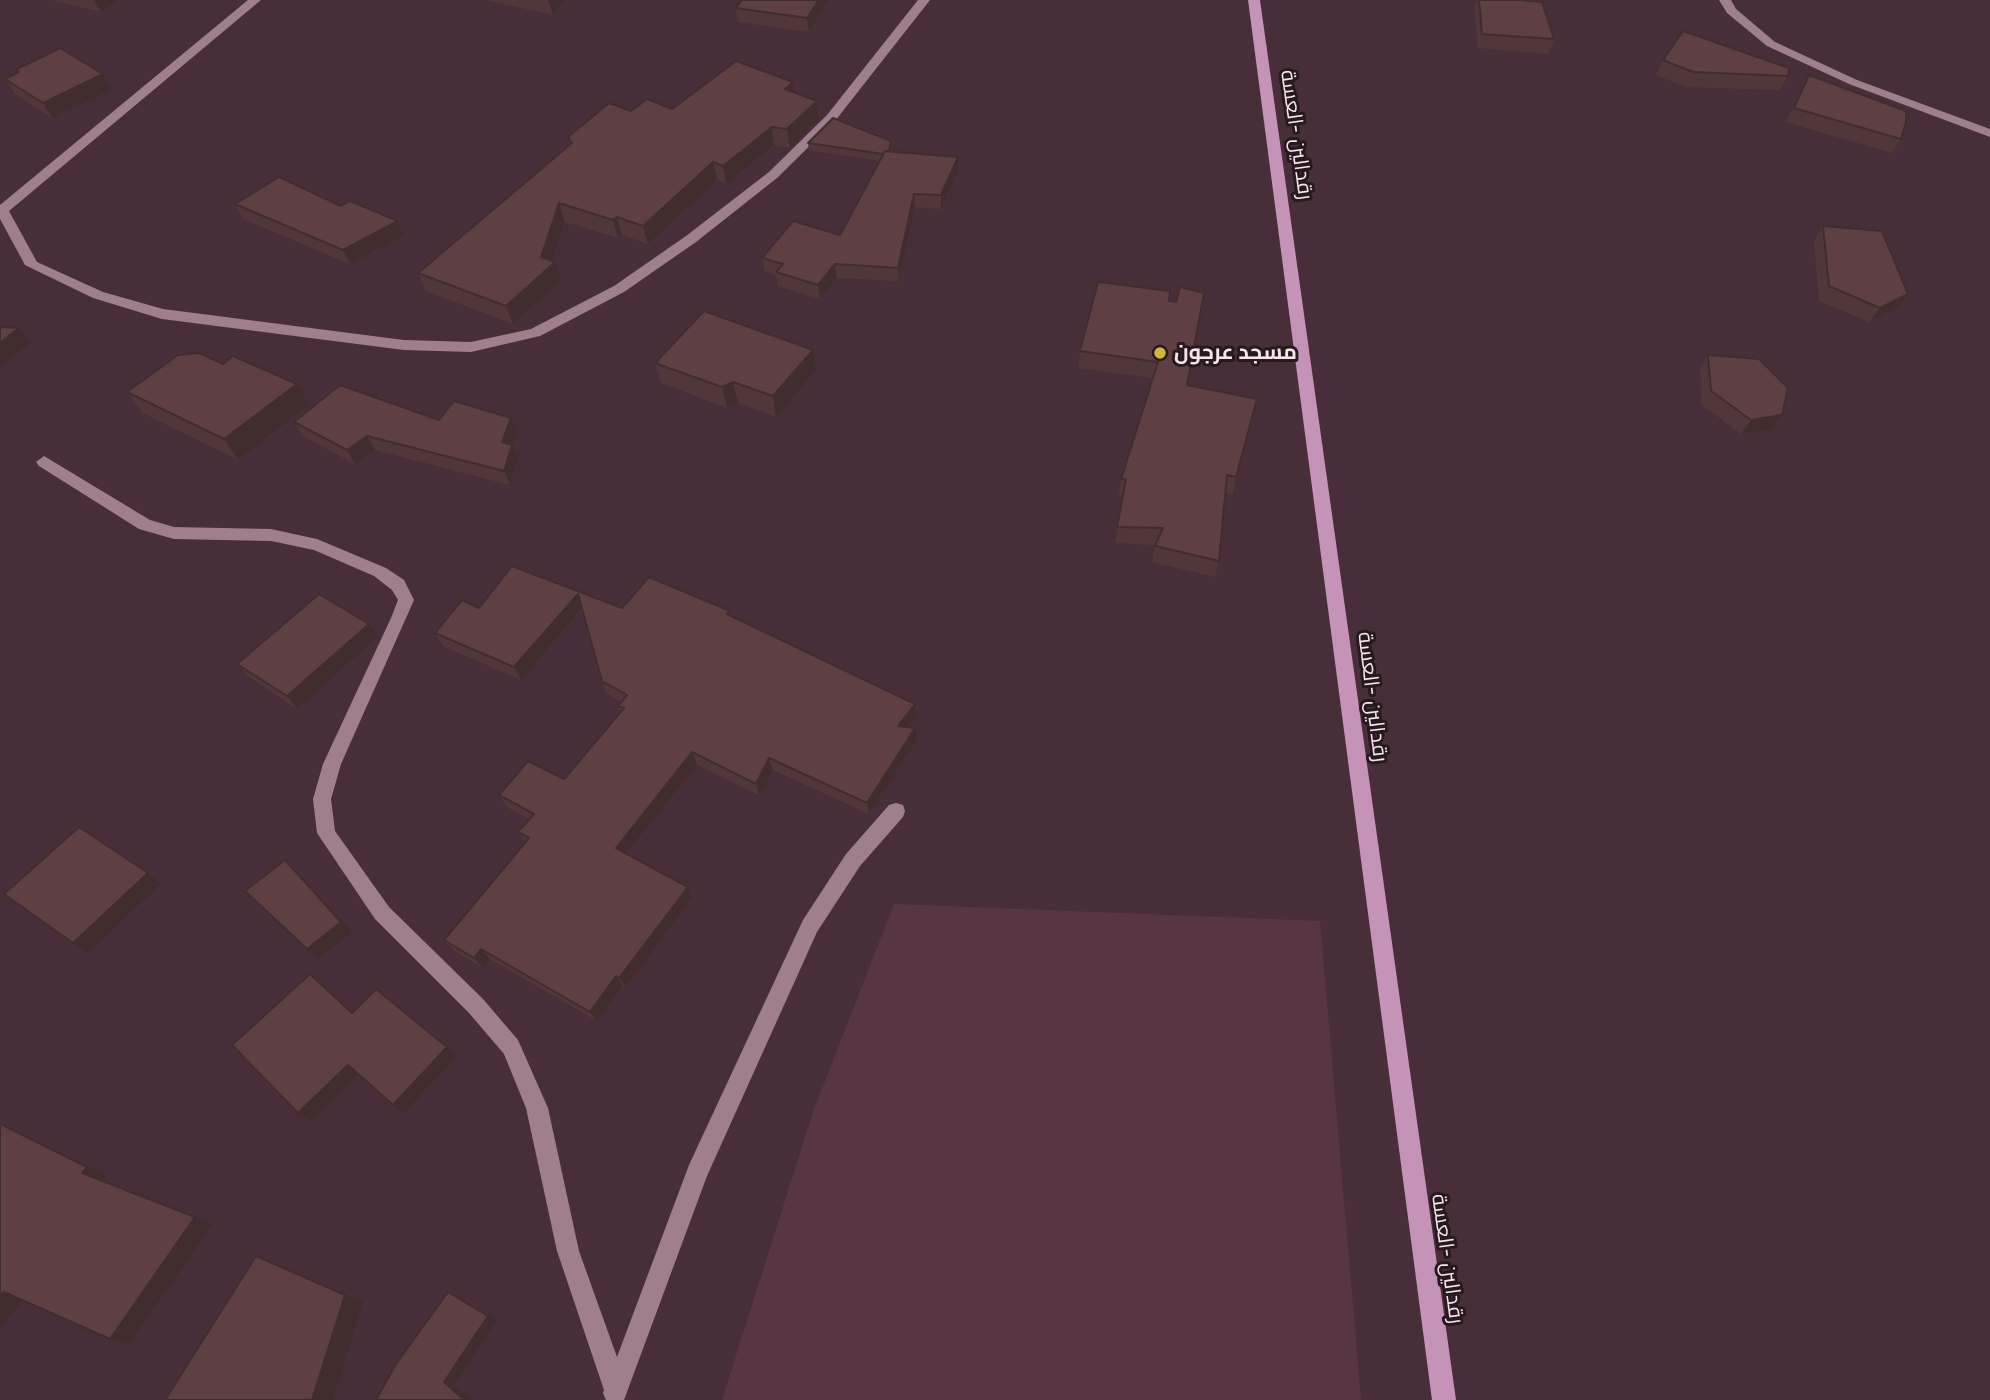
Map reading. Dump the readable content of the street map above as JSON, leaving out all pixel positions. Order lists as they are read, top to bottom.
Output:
{
  "streets": {
    "main road": ["رقدالين -العسة"]
  },
  "places": ["مسجد عرجون"]
}
